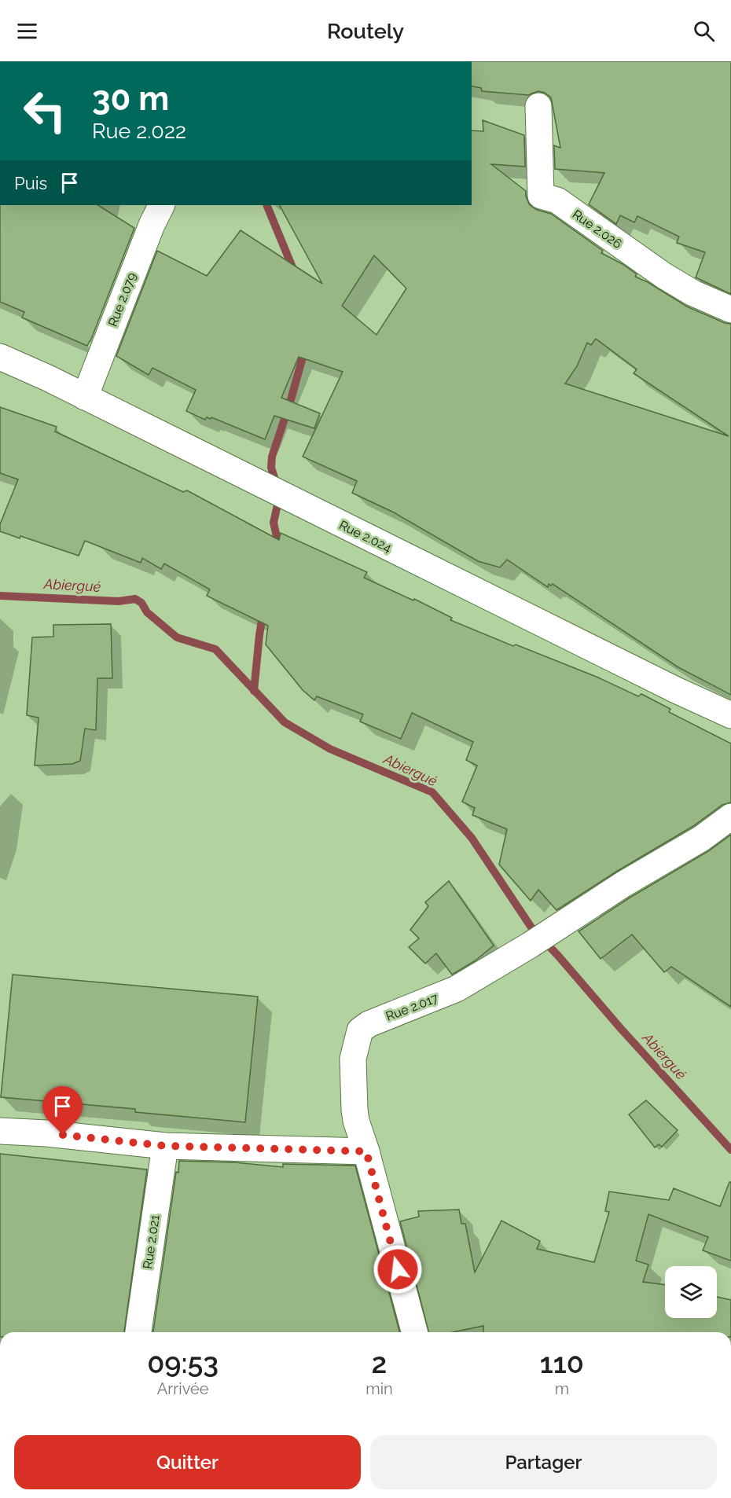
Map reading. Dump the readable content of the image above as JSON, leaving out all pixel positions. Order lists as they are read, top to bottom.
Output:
{
  "streets": {
    "street": [
      "Rue 2.026",
      "Rue 2.079",
      "Rue 2.024",
      "Rue 2.017",
      "Rue 2.021"
    ]
  },
  "crossings": [
    ["Rue 2.079", "Rue 2.024"]
  ],
  "water": ["Abiergué"],
  "page": {
    "header": "Routely",
    "turn": ["30 m", "Rue 2.022"],
    "then": "Puis",
    "eta": [
      "09:53",
      "Arrivée",
      "2",
      "min",
      "110",
      "m"
    ],
    "buttons": ["Quitter", "Partager"]
  }
}
